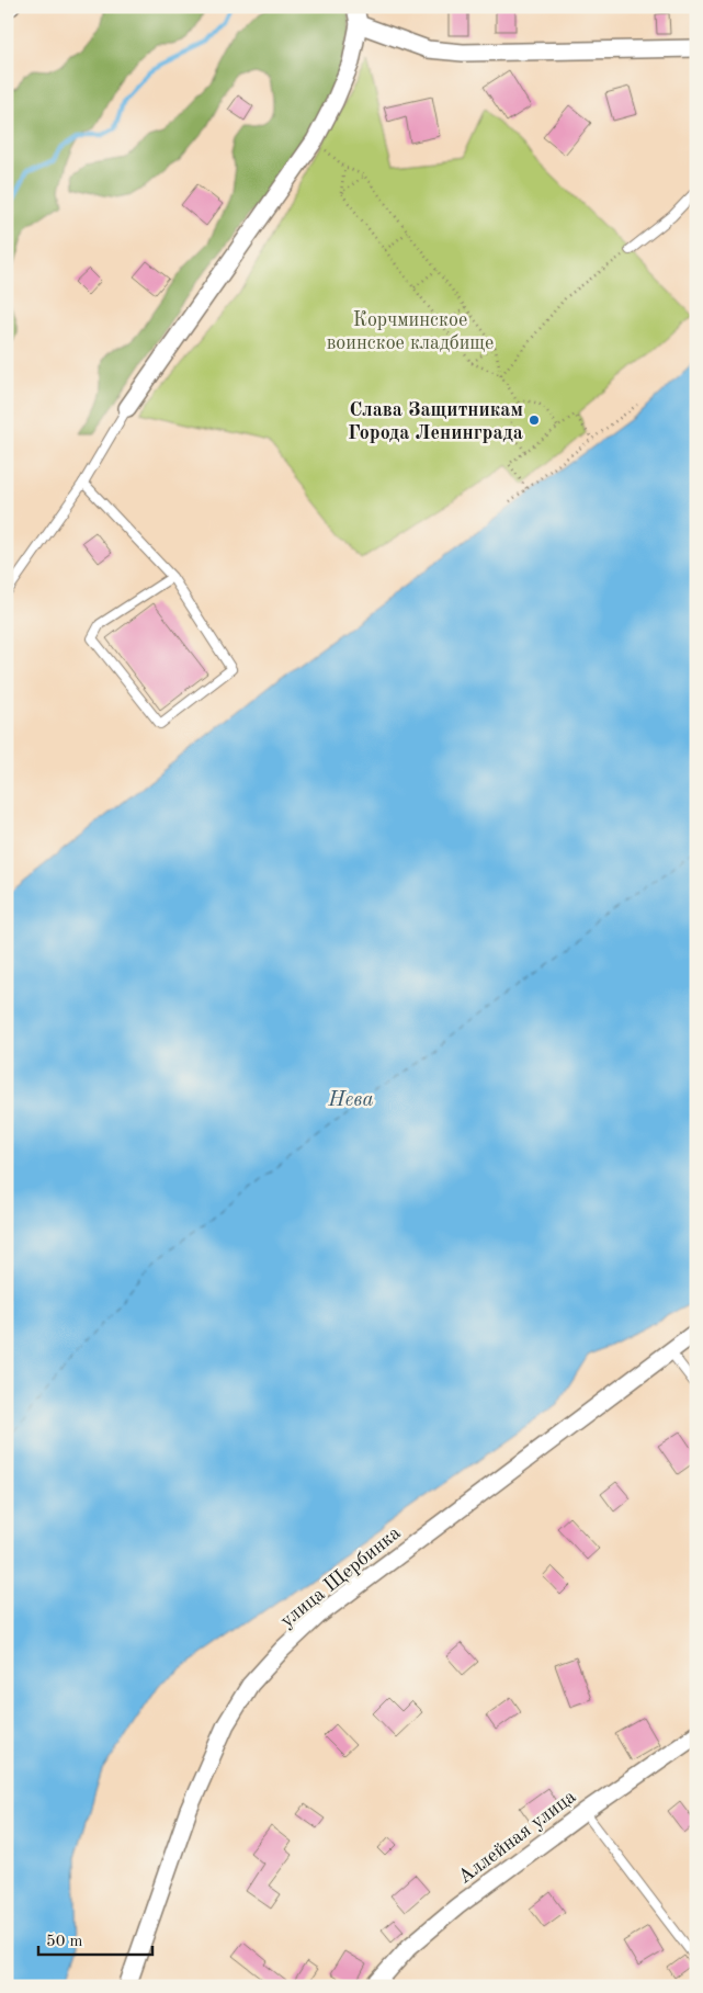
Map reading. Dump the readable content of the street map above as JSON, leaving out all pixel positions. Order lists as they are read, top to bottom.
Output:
{
  "streets": {
    "street": ["улица Щербинка", "Аллейная улица"]
  },
  "water": ["Нева"],
  "parks": ["Корчминское воинское кладбище"],
  "places": ["Слава Защитникам Города Ленинграда"],
  "scale_bar": "50 m"
}
